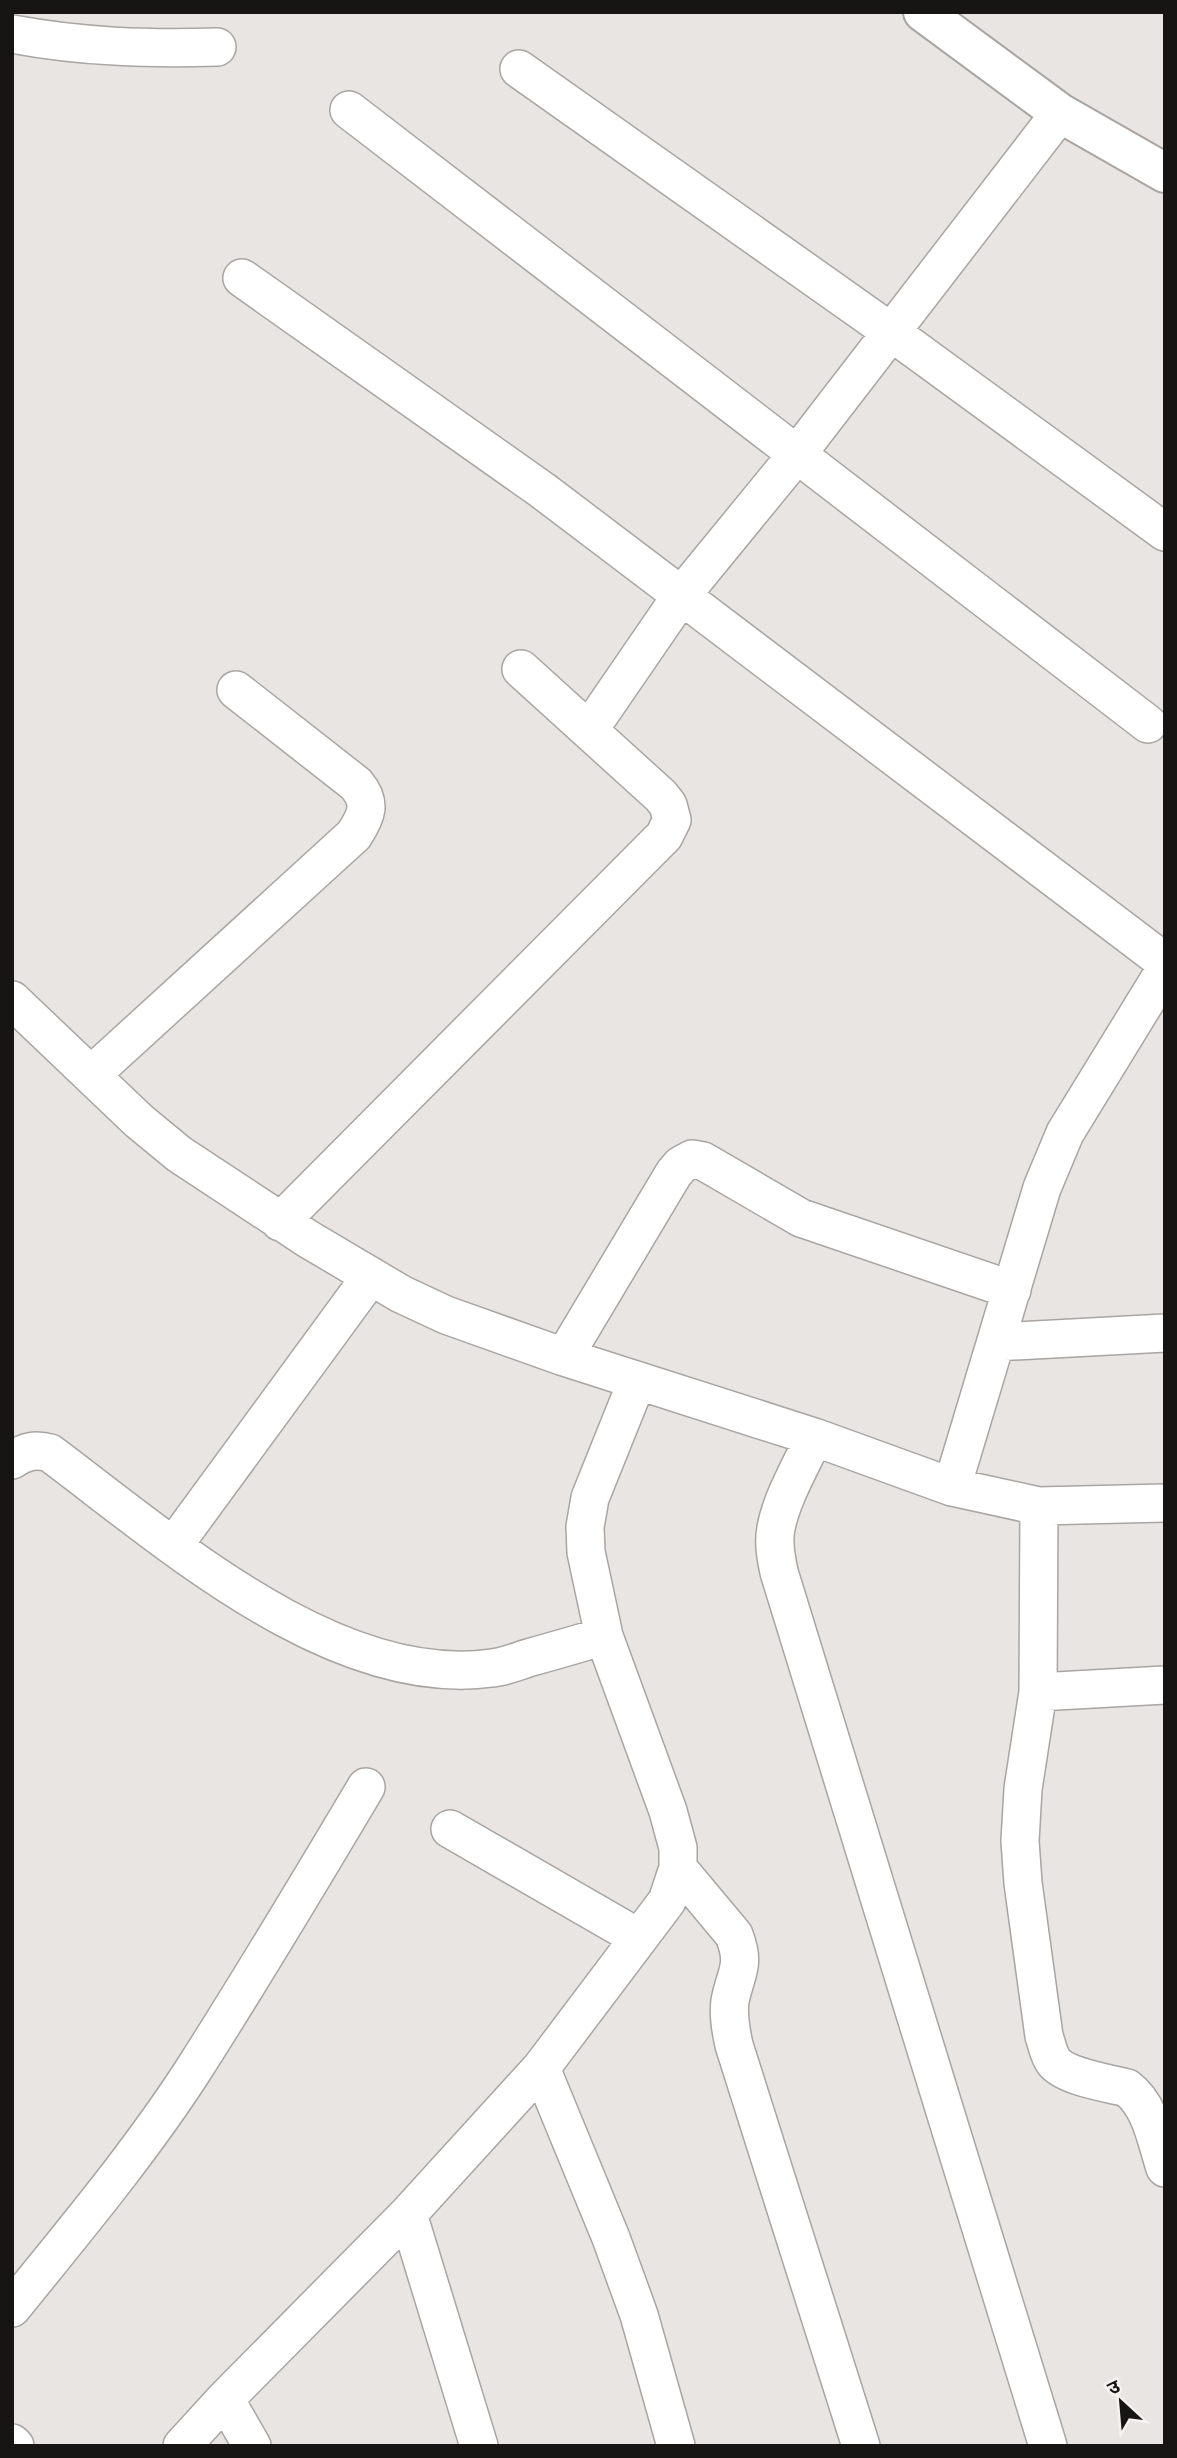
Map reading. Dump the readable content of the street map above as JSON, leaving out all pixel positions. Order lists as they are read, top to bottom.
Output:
{
  "north": "top left"
}
